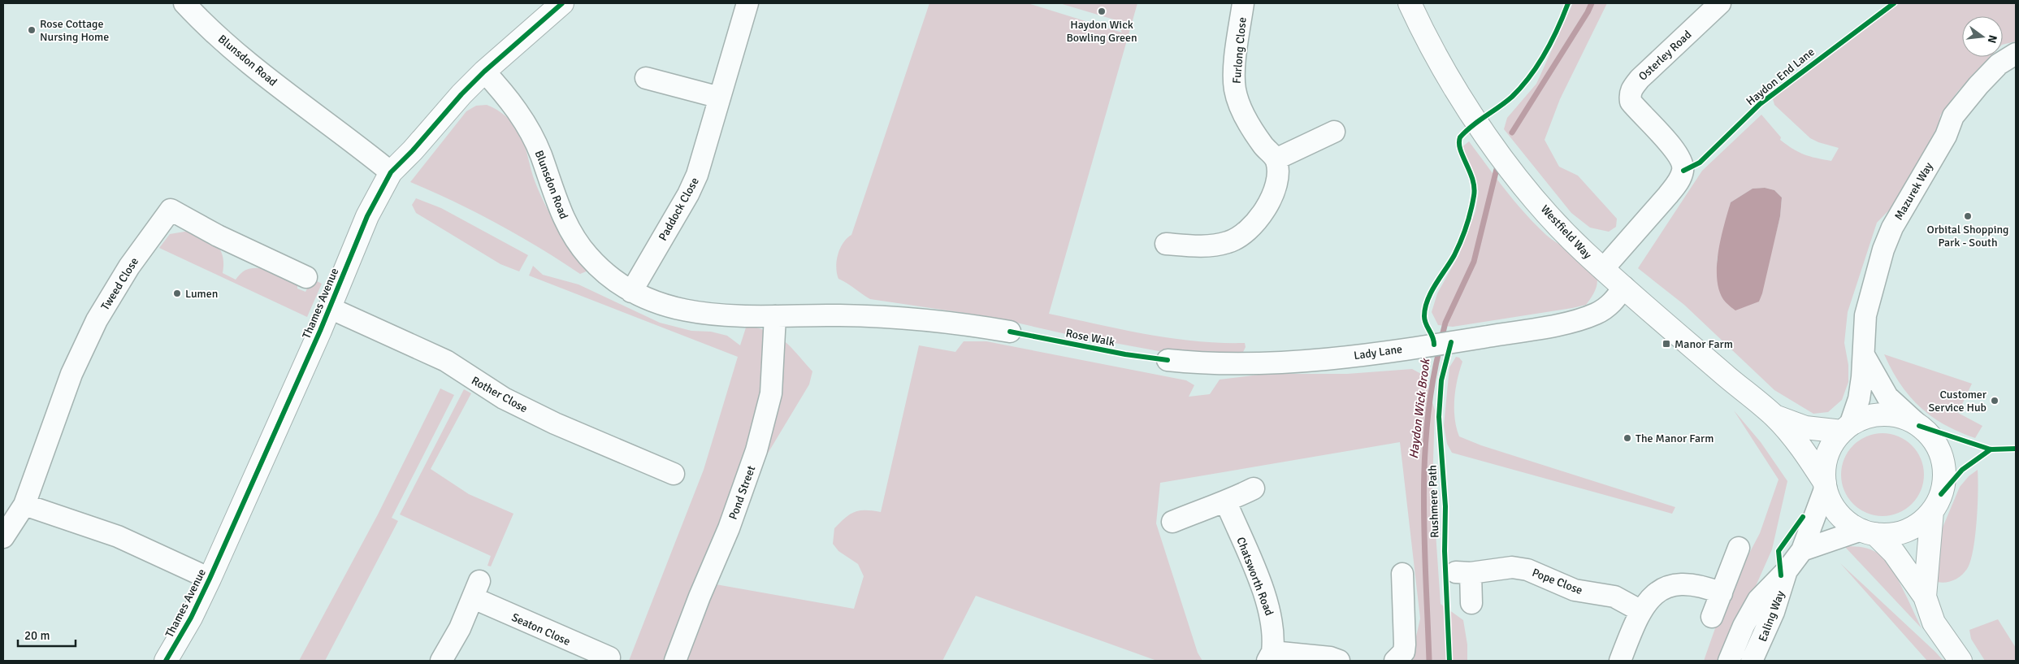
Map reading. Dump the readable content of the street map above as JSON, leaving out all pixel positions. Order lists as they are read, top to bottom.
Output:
{
  "streets": {
    "main road": ["Westfield Way", "Thames Avenue"],
    "street": [
      "Furlong Close",
      "Osterley Road",
      "Blunsdon Road",
      "Mazurek Way",
      "Paddock Close",
      "Tweed Close",
      "Lady Lane",
      "Rother Close",
      "Pond Street",
      "Chatsworth Road",
      "Pope Close",
      "Ealing Way",
      "Seaton Close"
    ],
    "cycle path": ["Haydon End Lane", "Rose Walk", "Rushmere Path"]
  },
  "crossings": [
    ["Osterley Road", "Westfield Way"],
    ["Blunsdon Road", "Paddock Close"],
    ["Blunsdon Road", "Thames Avenue"],
    ["Blunsdon Road", "Pond Street"],
    ["Mazurek Way", "Westfield Way"],
    ["Mazurek Way", "Ealing Way"],
    ["Westfield Way", "Lady Lane"],
    ["Westfield Way", "Ealing Way"],
    ["Thames Avenue", "Rother Close"]
  ],
  "water": ["Haydon Wick Brook"],
  "places": {
    "other": [
      "Haydon Wick Bowling Green",
      "Rose Cottage Nursing Home",
      "Orbital Shopping Park - South",
      "Lumen",
      "Customer Service Hub",
      "The Manor Farm"
    ],
    "transit": ["Manor Farm"]
  },
  "scale_bar": "20 m",
  "north": "right"
}
